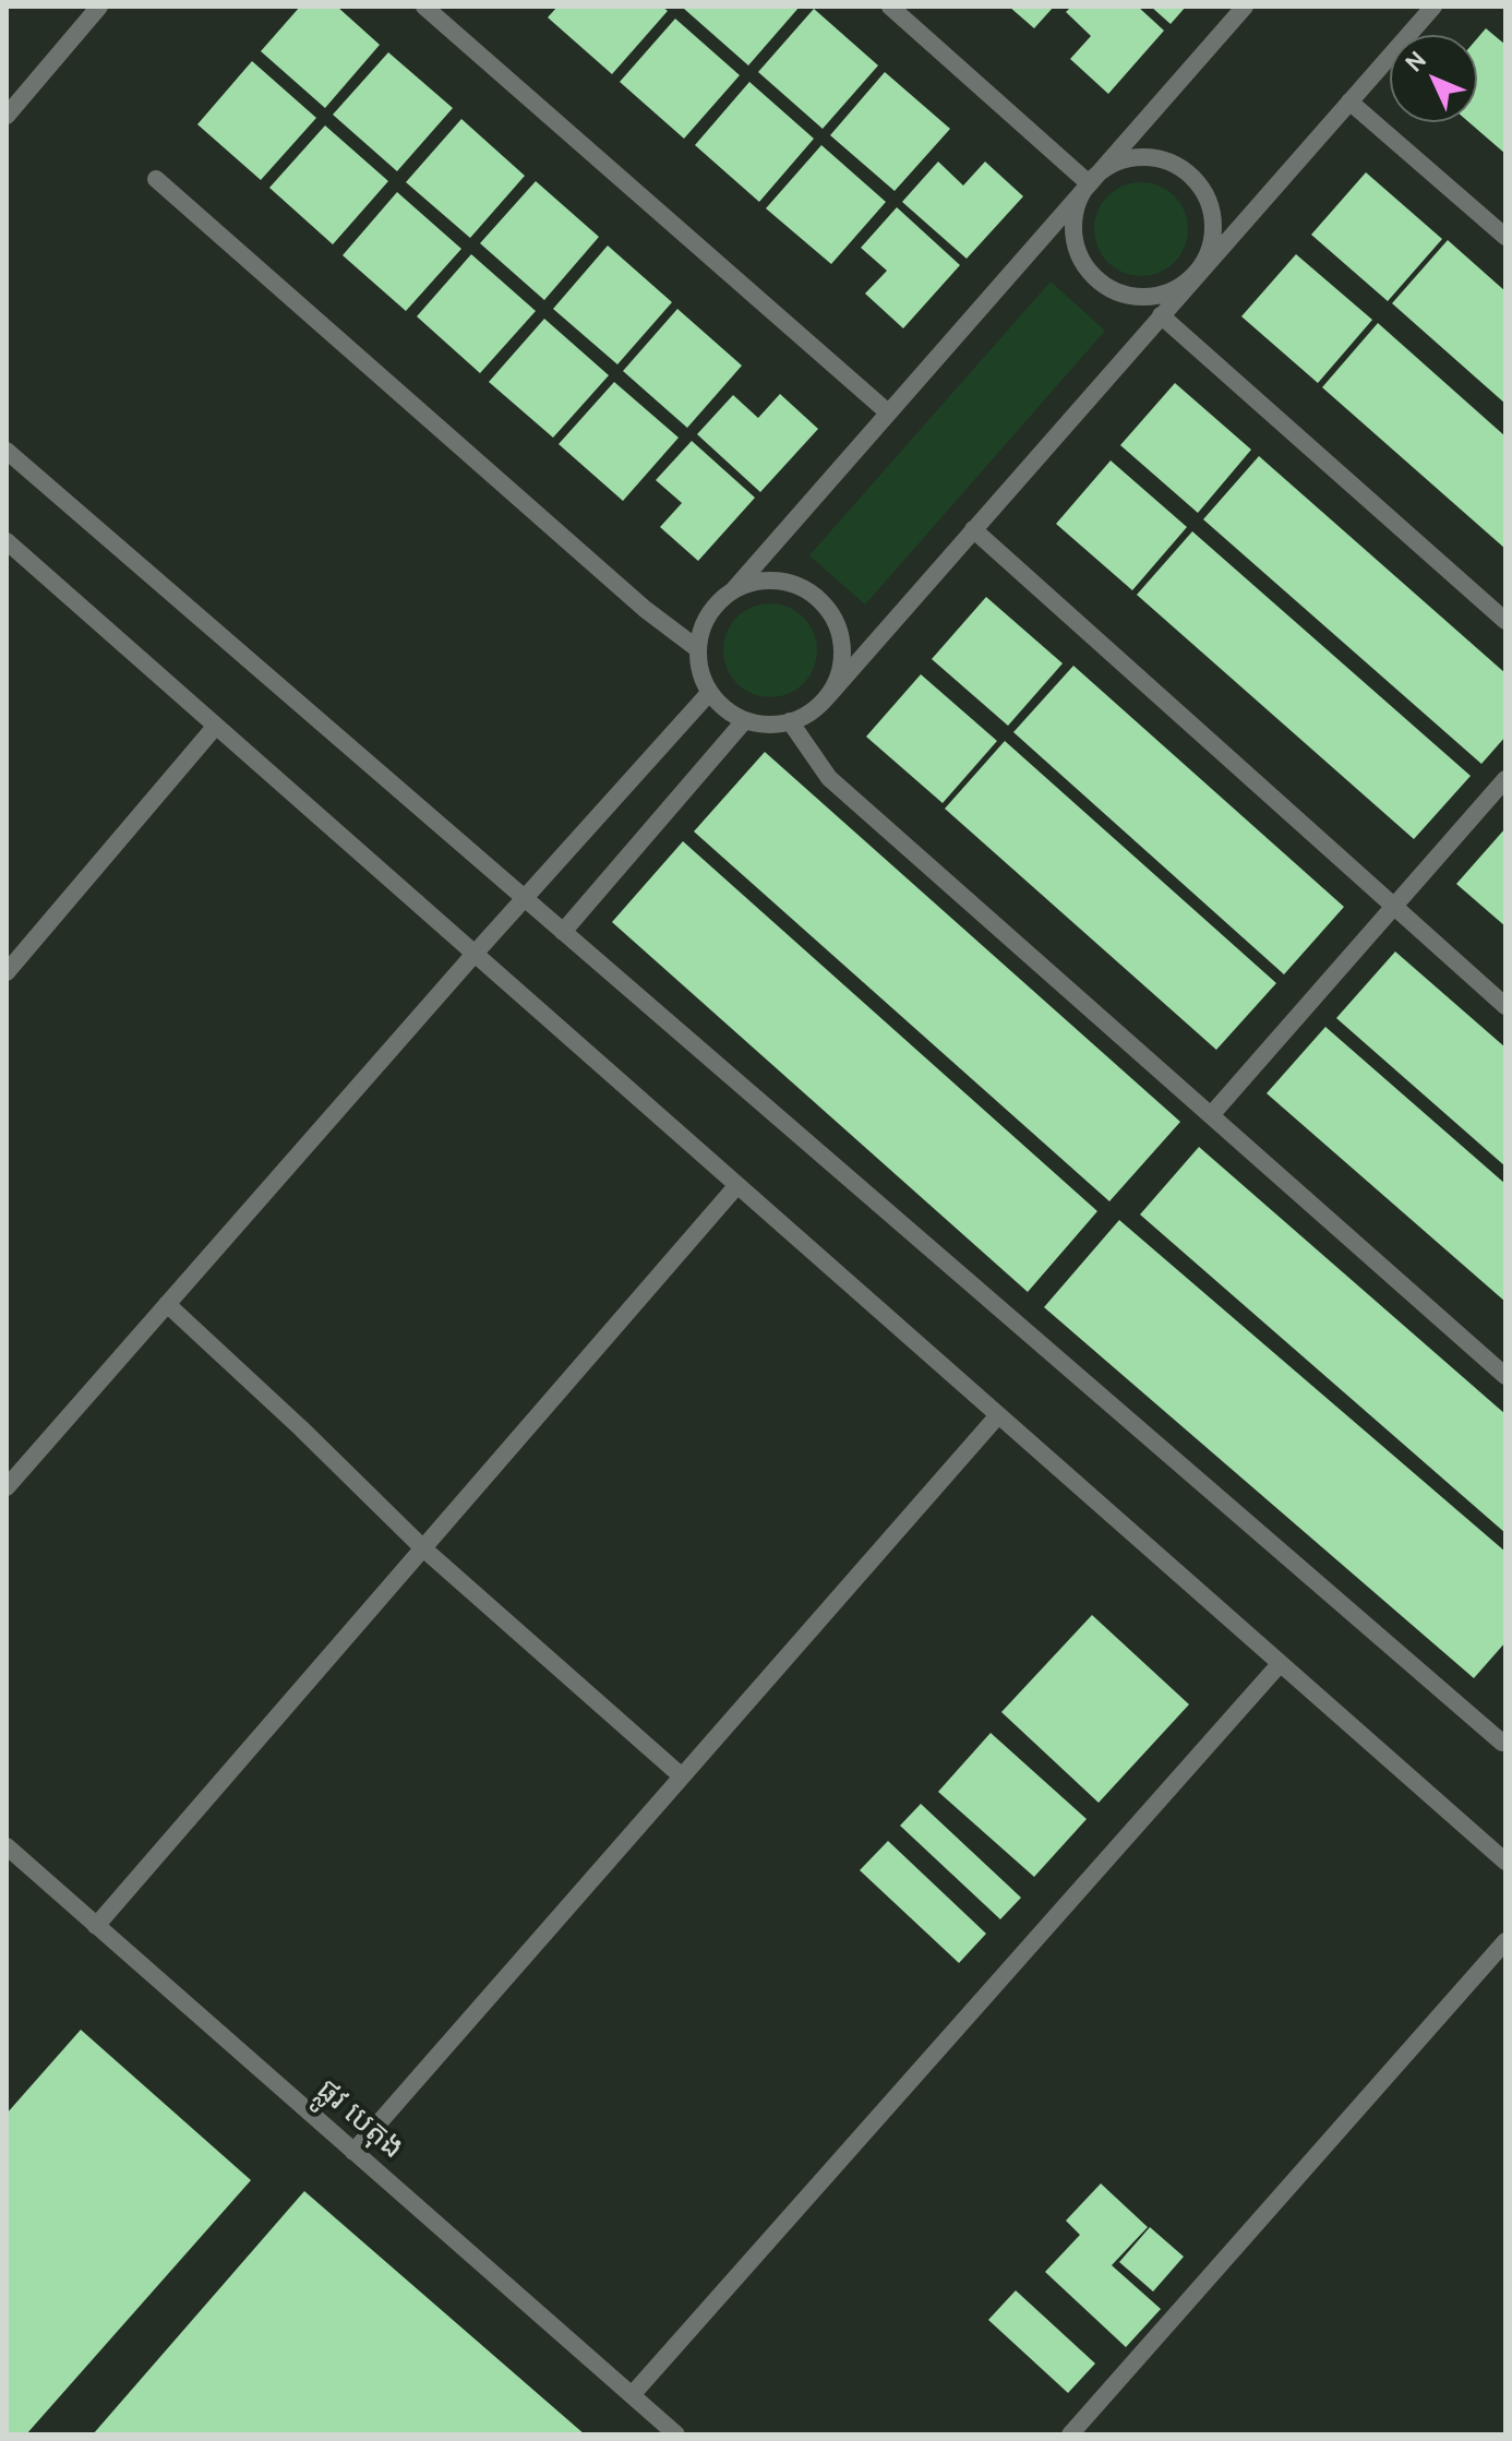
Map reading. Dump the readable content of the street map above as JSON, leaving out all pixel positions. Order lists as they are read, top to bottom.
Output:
{
  "streets": {
    "street": ["ផ្លូវ បេតុង"]
  },
  "north": "top left"
}
